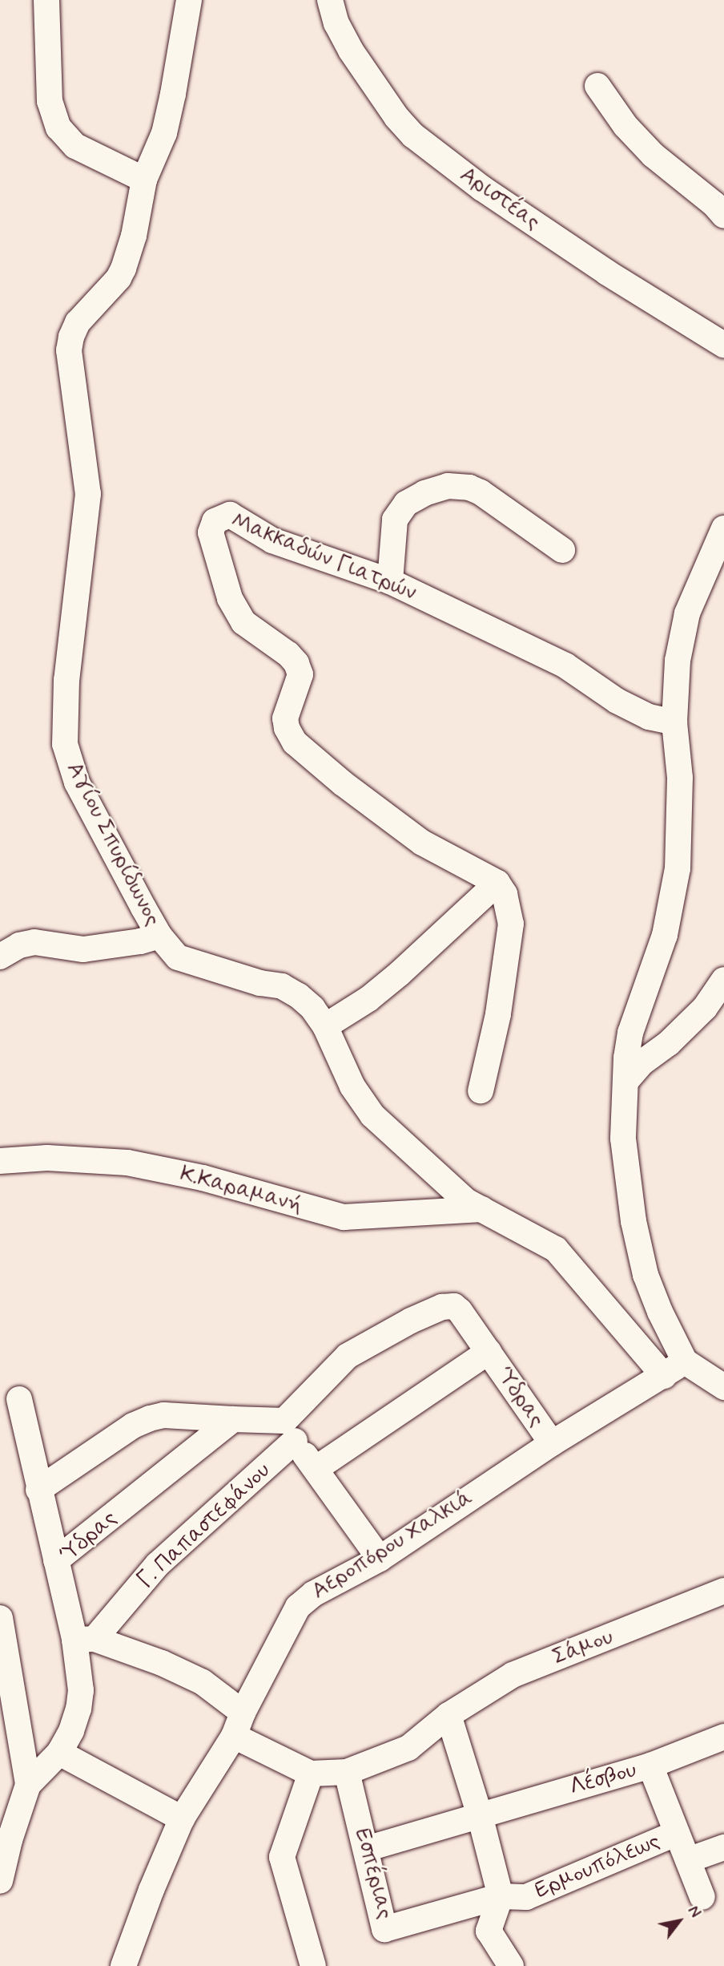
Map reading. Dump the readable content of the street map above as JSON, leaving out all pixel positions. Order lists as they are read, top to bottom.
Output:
{
  "streets": {
    "street": [
      "Αριστέας",
      "Μακκαδών Γιατρών",
      "Αγίου Σπυρίδωνος",
      "Κ.Καραμανή",
      "Ύδρας",
      "Γ. Παπαστεφάνου",
      "Αεροπόρου Χαλκιά",
      "Σάμου",
      "Λέσβου",
      "Ερμουπόλεως",
      "Εσπέριας"
    ]
  },
  "crossings": [
    ["Αγίου Σπυρίδωνος", "Κ.Καραμανή"],
    ["Αγίου Σπυρίδωνος", "Αεροπόρου Χαλκιά"],
    ["Ύδρας", "Γ. Παπαστεφάνου"],
    ["Ύδρας", "Αεροπόρου Χαλκιά"],
    ["Σάμου", "Ερμουπόλεως"],
    ["Σάμου", "Εσπέριας"],
    ["Λέσβου", "Ερμουπόλεως"],
    ["Ερμουπόλεως", "Εσπέριας"]
  ],
  "north": "top right"
}
